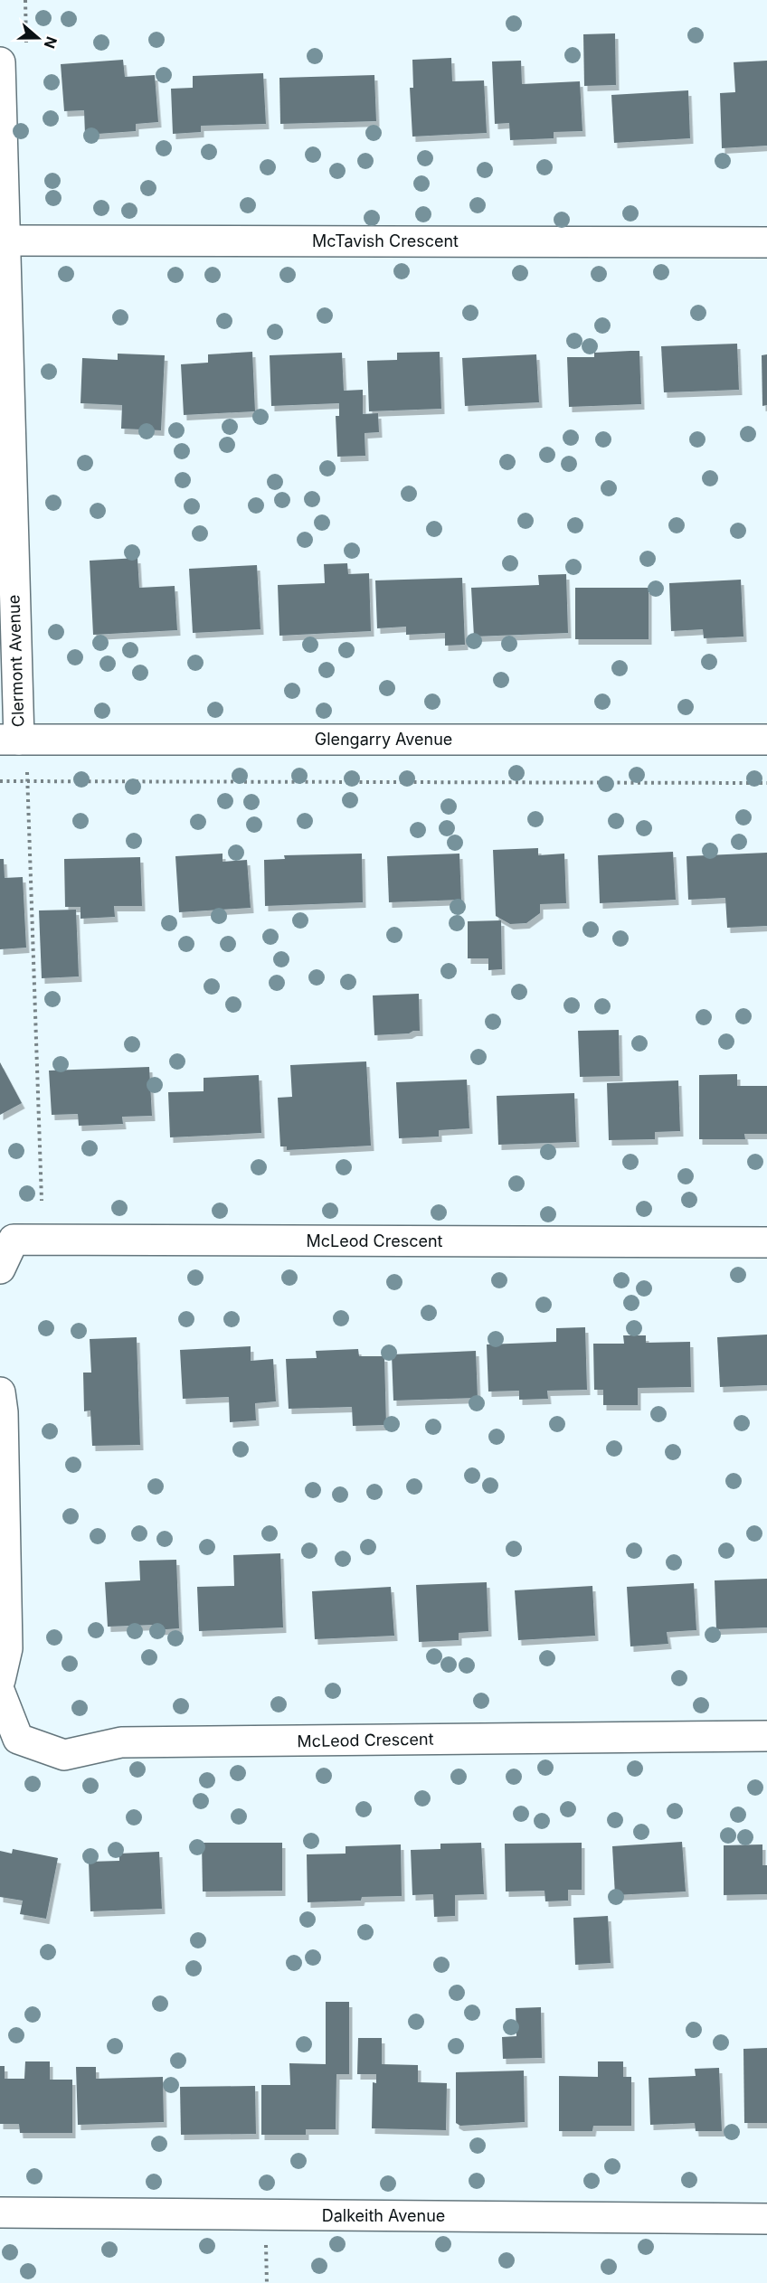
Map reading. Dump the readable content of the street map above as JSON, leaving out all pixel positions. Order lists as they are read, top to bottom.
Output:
{
  "streets": {
    "street": [
      "McTavish Crescent",
      "Clermont Avenue",
      "Glengarry Avenue",
      "McLeod Crescent",
      "Dalkeith Avenue"
    ]
  },
  "crossings": [
    ["McTavish Crescent", "Clermont Avenue"],
    ["Clermont Avenue", "Glengarry Avenue"]
  ],
  "north": "right"
}
